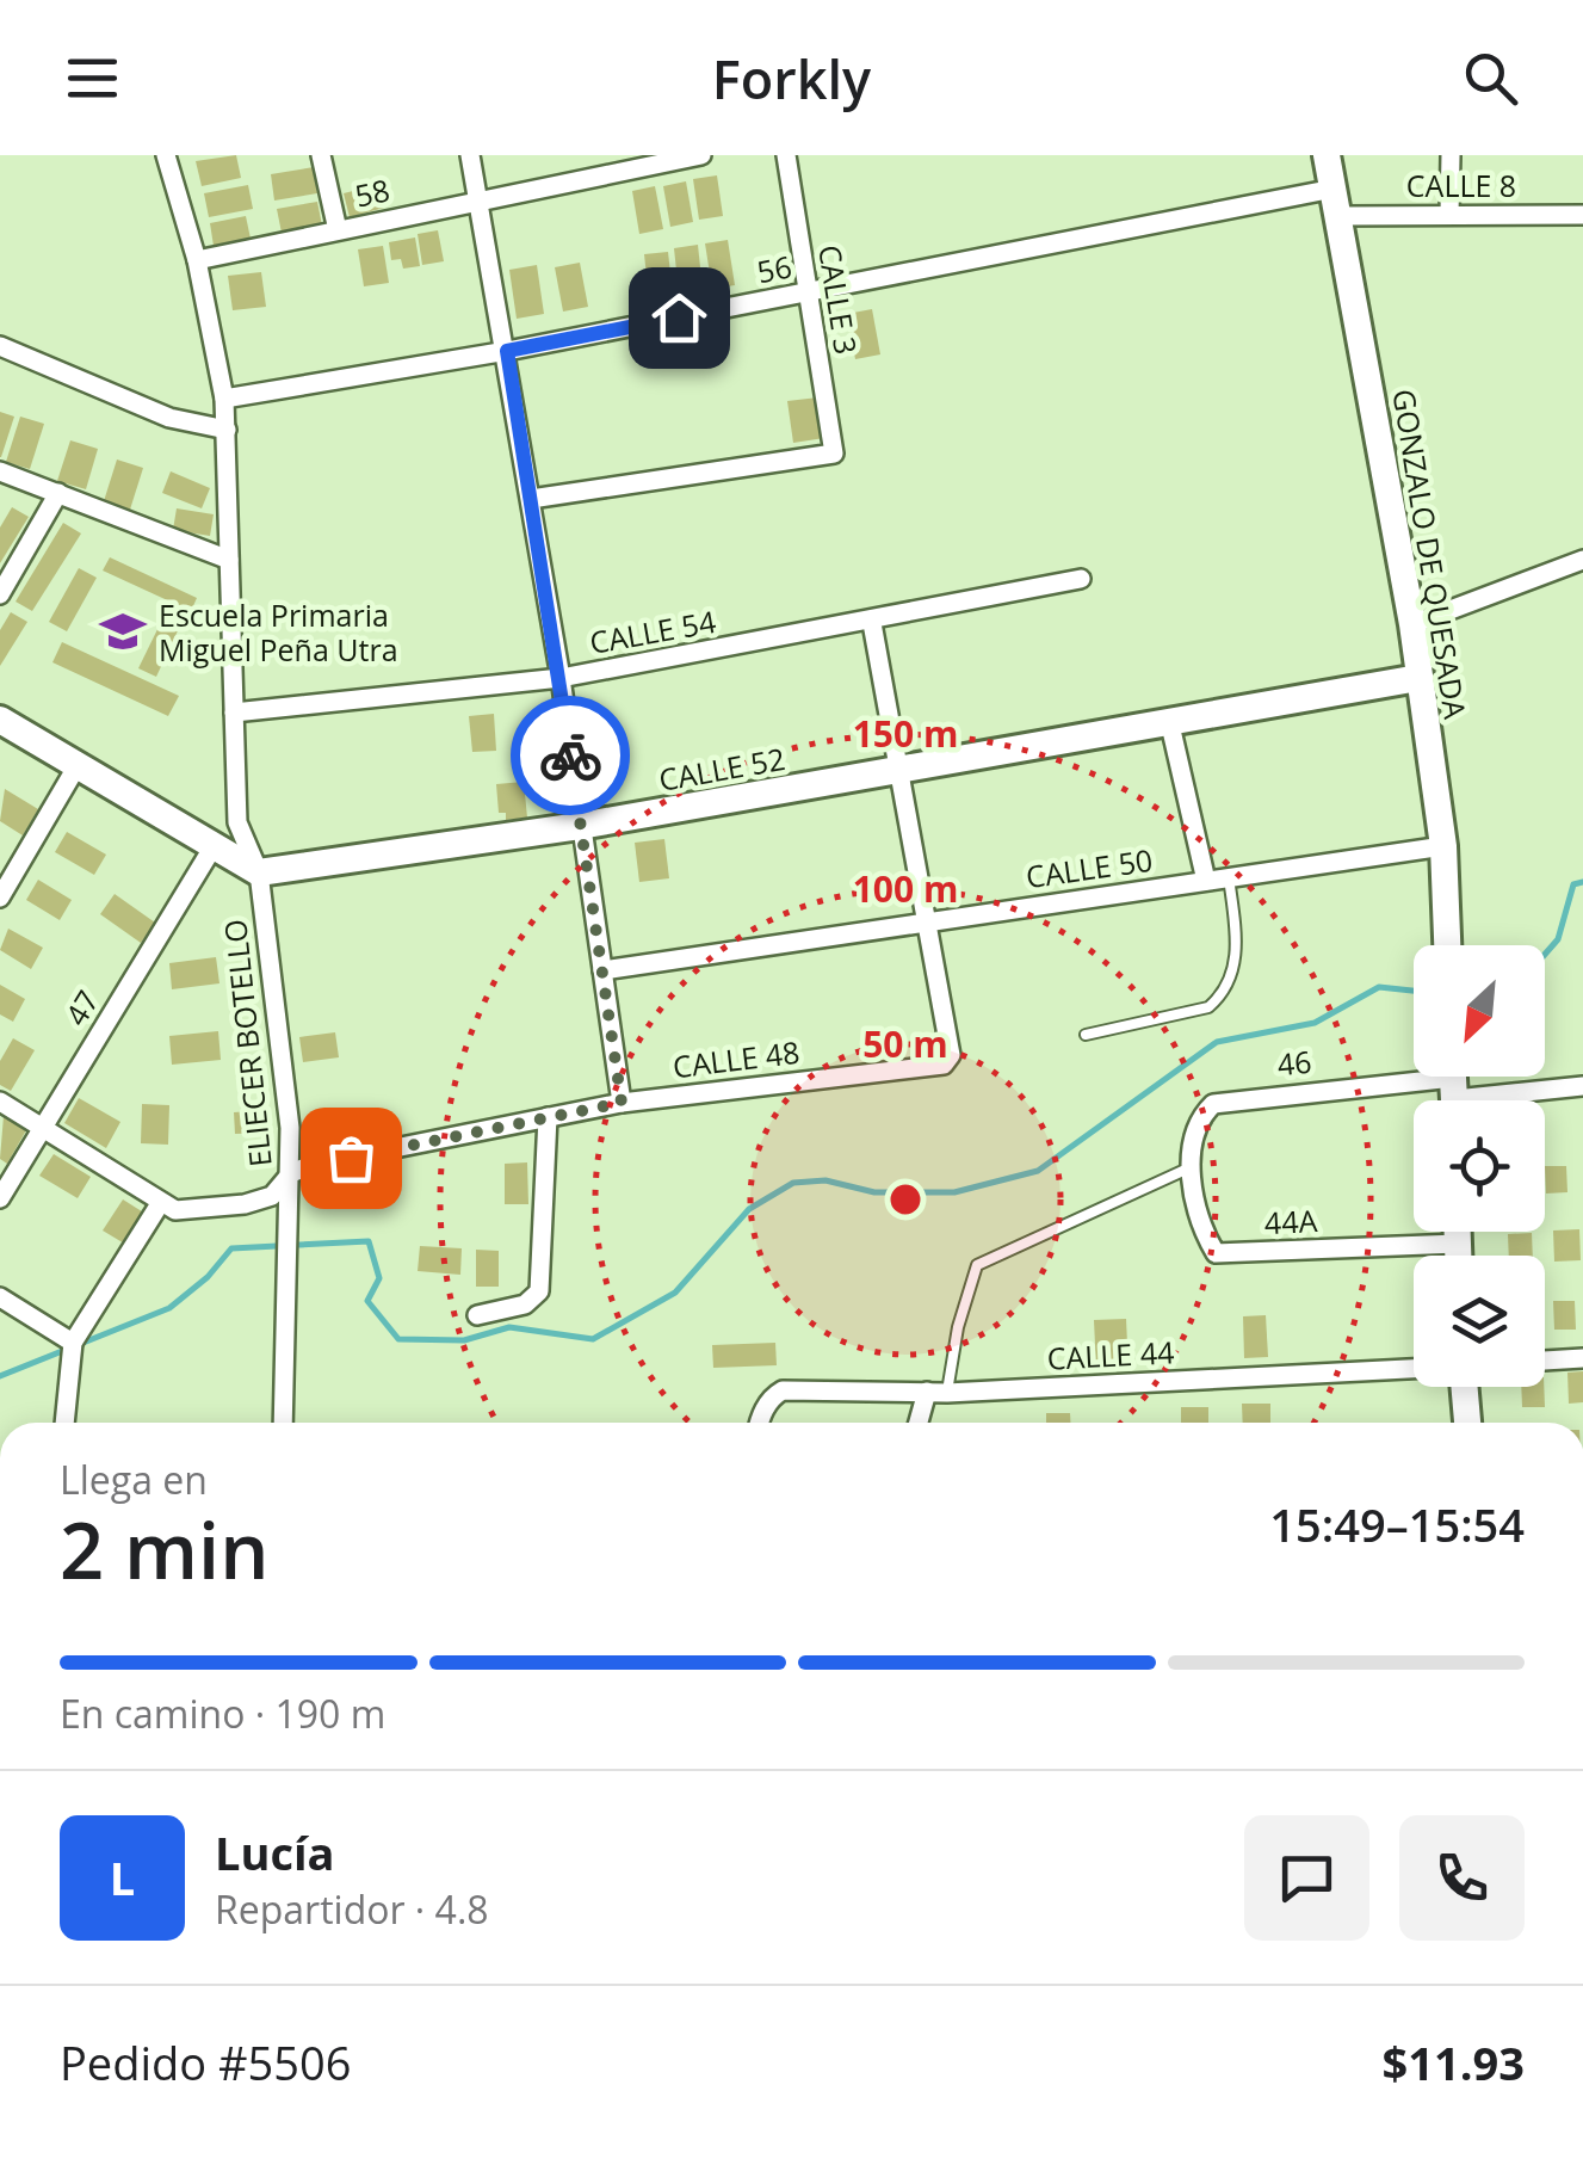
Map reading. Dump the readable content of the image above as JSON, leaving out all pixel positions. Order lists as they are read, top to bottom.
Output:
{
  "streets": {
    "street": [
      "CALLE 8",
      "58",
      "56",
      "CALLE 3",
      "GONZALO DE QUESADA",
      "CALLE 54",
      "CALLE 52",
      "CALLE 50",
      "47",
      "ELIECER BOTELLO",
      "CALLE 48",
      "46",
      "44A",
      "CALLE 44"
    ]
  },
  "crossings": [
    ["CALLE 8", "56"],
    ["CALLE 8", "GONZALO DE QUESADA"],
    ["58", "ELIECER BOTELLO"],
    ["56", "CALLE 3"],
    ["56", "GONZALO DE QUESADA"],
    ["56", "ELIECER BOTELLO"],
    ["GONZALO DE QUESADA", "CALLE 52"],
    ["GONZALO DE QUESADA", "CALLE 50"],
    ["CALLE 54", "ELIECER BOTELLO"],
    ["CALLE 52", "ELIECER BOTELLO"],
    ["CALLE 50", "CALLE 48"],
    ["47", "CALLE 48"],
    ["ELIECER BOTELLO", "CALLE 48"],
    ["46", "44A"]
  ],
  "places": {
    "school or university": ["Escuela Primaria Miguel Peña Utra"]
  },
  "north": "bottom left",
  "page": {
    "header": "Forkly",
    "heading": ["2 min", "Llega en", "15:49–15:54"],
    "panel": [
      "Lucía",
      "Repartidor · 4.8",
      "Pedido #5506",
      "$11.93"
    ],
    "bar": "En camino · 190 m",
    "round": "L"
  },
  "rings": ["150 m", "100 m", "50 m"]
}
